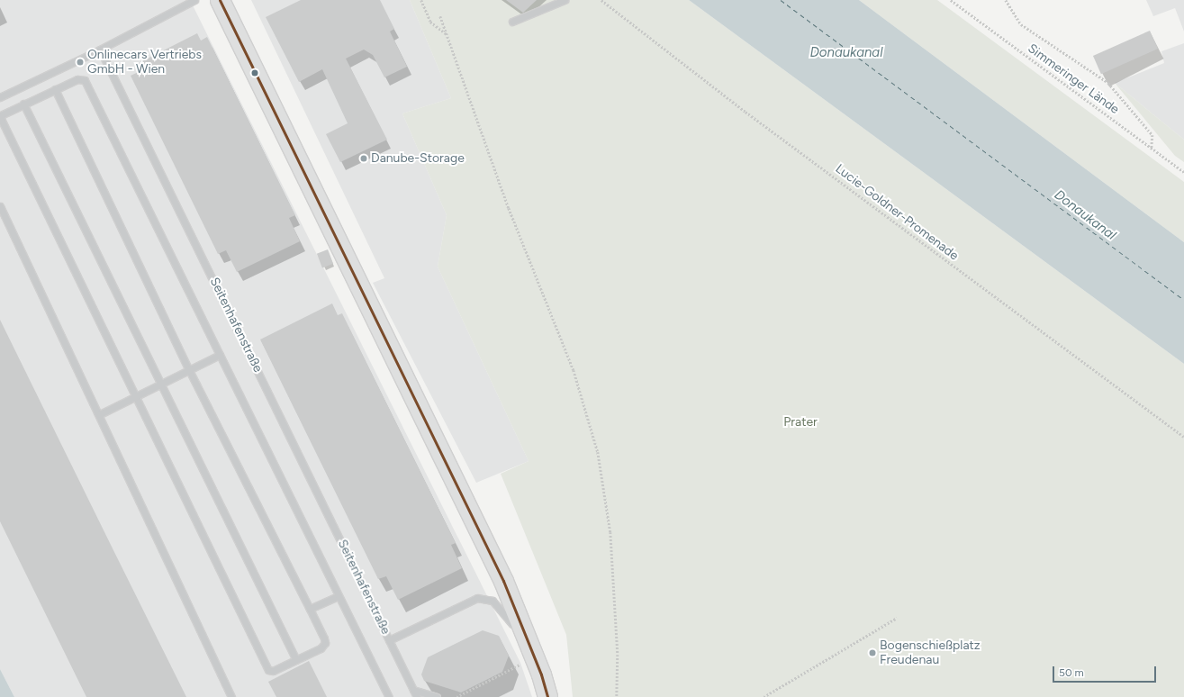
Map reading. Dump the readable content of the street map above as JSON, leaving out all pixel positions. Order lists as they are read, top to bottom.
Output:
{
  "streets": {
    "lane": ["Seitenhafenstraße"],
    "path": ["Simmeringer Lände", "Lucie-Goldner-Promenade"]
  },
  "water": ["Donaukanal"],
  "parks": ["Prater"],
  "places": ["Onlinecars Vertriebs GmbH - Wien", "Danube-Storage", "Bogenschießplatz Freudenau"],
  "scale_bar": "50 m"
}
